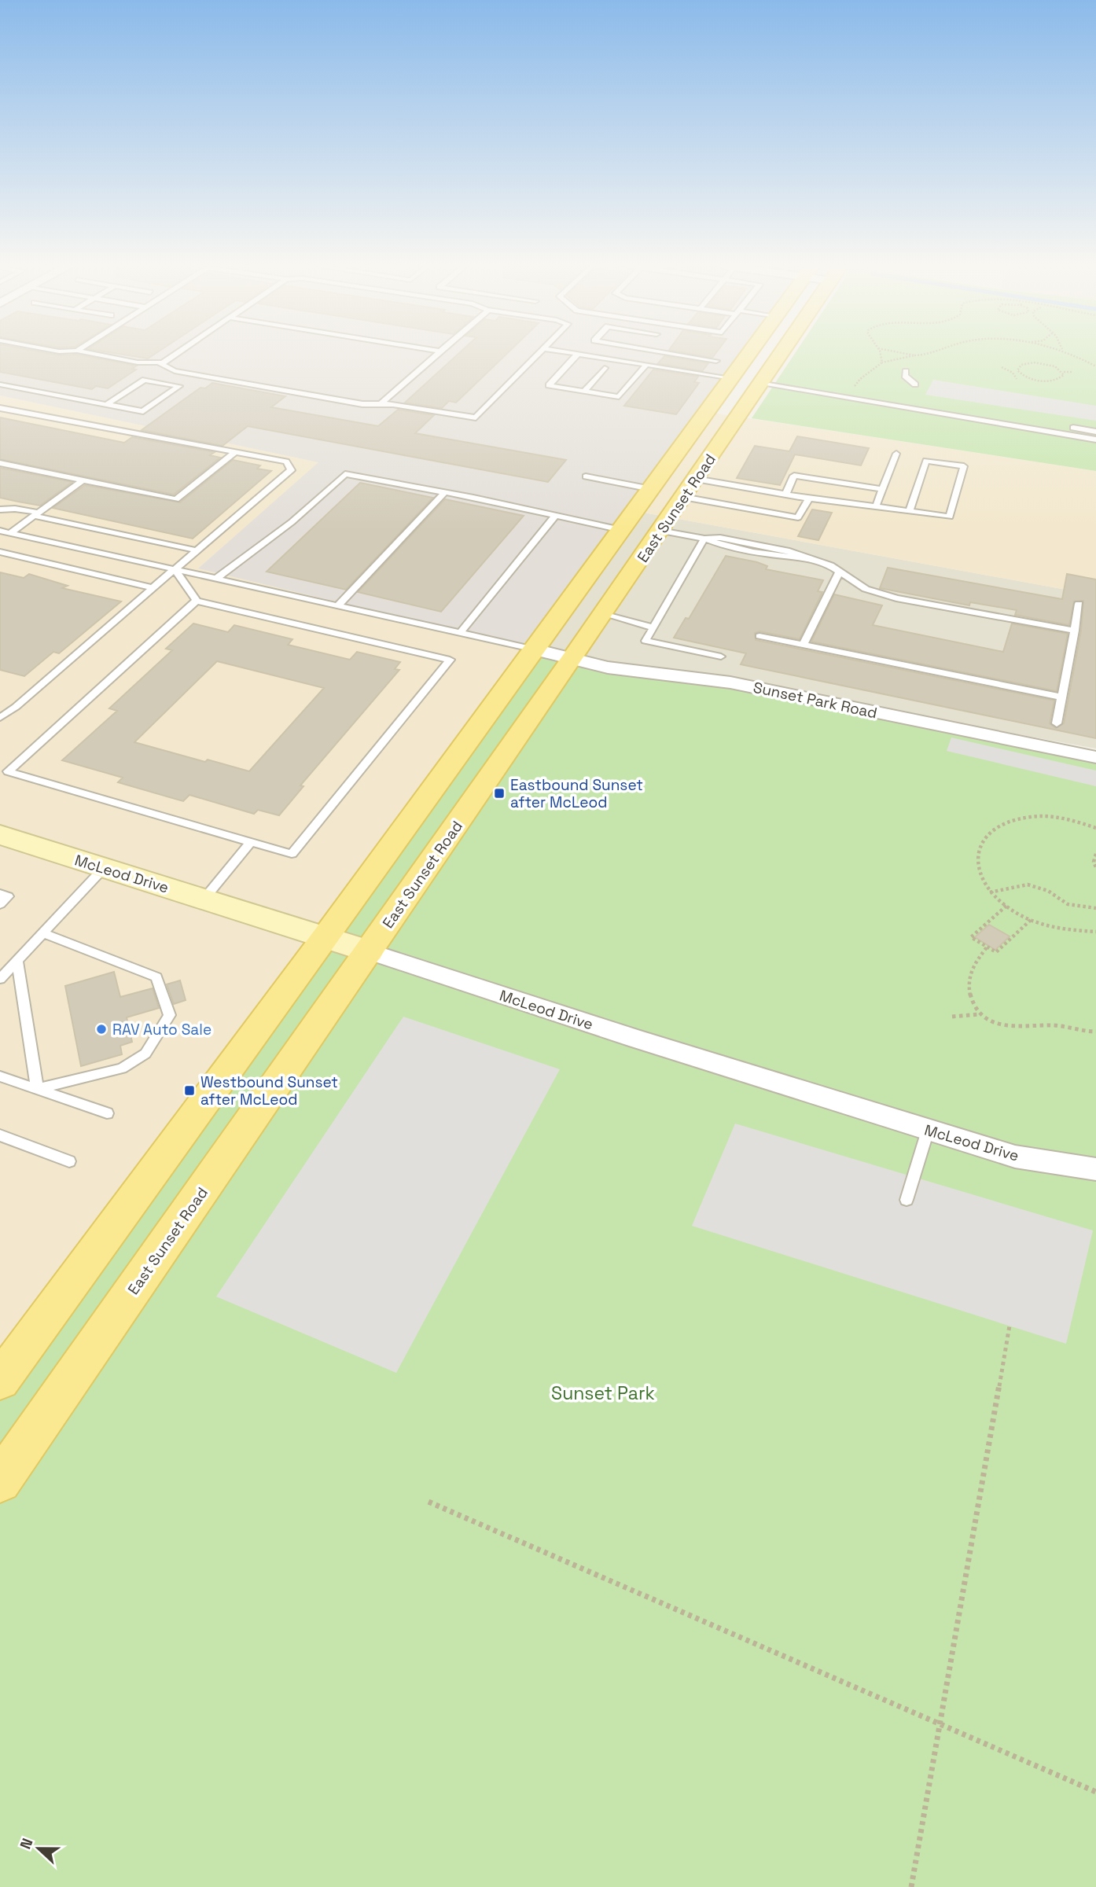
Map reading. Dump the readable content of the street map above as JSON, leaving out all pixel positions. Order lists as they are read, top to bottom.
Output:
{
  "streets": {
    "main road": ["East Sunset Road"],
    "street": ["Sunset Park Road", "McLeod Drive"]
  },
  "crossings": [
    ["East Sunset Road", "Sunset Park Road"],
    ["East Sunset Road", "McLeod Drive"]
  ],
  "parks": ["Sunset Park"],
  "places": {
    "transit": ["Eastbound Sunset after McLeod", "Westbound Sunset after McLeod"],
    "other": ["RAV Auto Sale"]
  },
  "north": "left"
}
